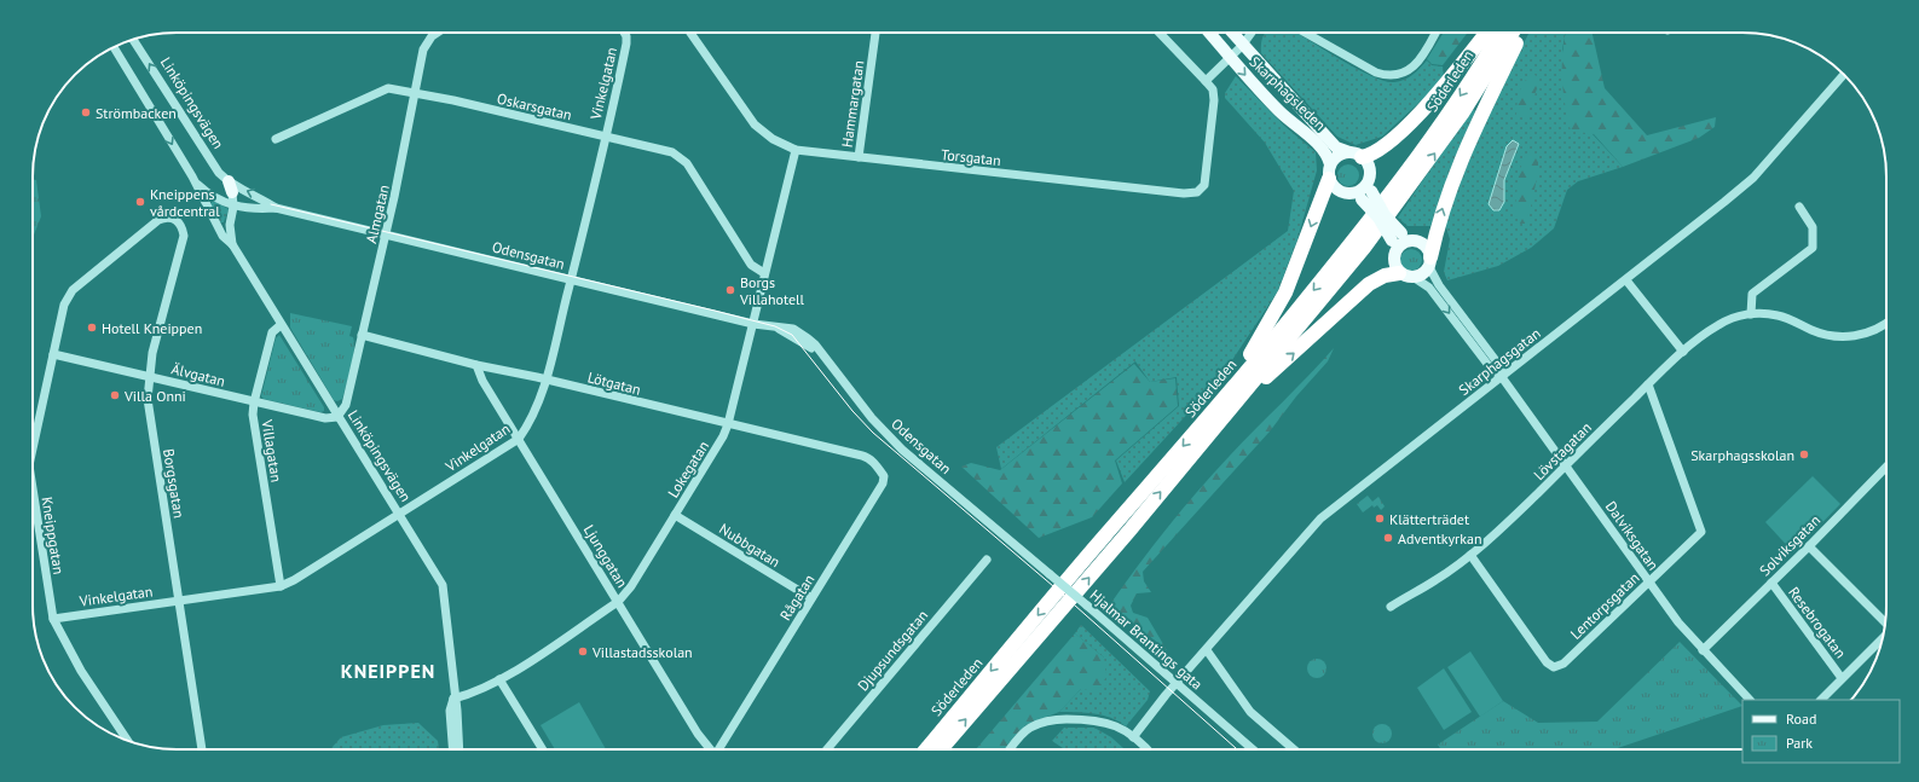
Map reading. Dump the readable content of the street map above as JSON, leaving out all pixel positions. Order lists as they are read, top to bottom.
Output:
{
  "streets": {
    "highway": ["Söderleden"],
    "main road": ["Skarphagsleden"],
    "street": [
      "Vinkelgatan",
      "Linköpingsvägen",
      "Hammargatan",
      "Oskarsgatan",
      "Torsgatan",
      "Almgatan",
      "Odensgatan",
      "Skarphagsgatan",
      "Älvgatan",
      "Lötgatan",
      "Villagatan",
      "Lövstagatan",
      "Lokegatan",
      "Borgsgatan",
      "Kneippgatan",
      "Dalviksgatan",
      "Nubbgatan",
      "Solviksgatan",
      "Ljunggatan",
      "Rågatan",
      "Lentorpsgatan",
      "Resebrogatan",
      "Hjalmar Brantings gata",
      "Djupsundsgatan"
    ]
  },
  "crossings": [
    ["Vinkelgatan", "Linköpingsvägen"],
    ["Vinkelgatan", "Oskarsgatan"],
    ["Vinkelgatan", "Odensgatan"],
    ["Vinkelgatan", "Lötgatan"],
    ["Vinkelgatan", "Villagatan"],
    ["Vinkelgatan", "Borgsgatan"],
    ["Vinkelgatan", "Kneippgatan"],
    ["Vinkelgatan", "Ljunggatan"],
    ["Linköpingsvägen", "Almgatan"],
    ["Linköpingsvägen", "Odensgatan"],
    ["Linköpingsvägen", "Älvgatan"],
    ["Linköpingsvägen", "Villagatan"],
    ["Linköpingsvägen", "Lokegatan"],
    ["Hammargatan", "Torsgatan"],
    ["Oskarsgatan", "Almgatan"],
    ["Oskarsgatan", "Lokegatan"],
    ["Torsgatan", "Lokegatan"],
    ["Almgatan", "Odensgatan"],
    ["Almgatan", "Älvgatan"],
    ["Almgatan", "Lötgatan"],
    ["Odensgatan", "Lokegatan"],
    ["Odensgatan", "Hjalmar Brantings gata"],
    ["Skarphagsgatan", "Dalviksgatan"],
    ["Skarphagsgatan", "Hjalmar Brantings gata"],
    ["Älvgatan", "Villagatan"],
    ["Älvgatan", "Borgsgatan"],
    ["Älvgatan", "Kneippgatan"],
    ["Lötgatan", "Lokegatan"],
    ["Lötgatan", "Ljunggatan"],
    ["Lötgatan", "Rågatan"],
    ["Lövstagatan", "Dalviksgatan"],
    ["Lövstagatan", "Lentorpsgatan"],
    ["Lokegatan", "Nubbgatan"],
    ["Lokegatan", "Ljunggatan"],
    ["Borgsgatan", "Kneippgatan"],
    ["Dalviksgatan", "Solviksgatan"],
    ["Dalviksgatan", "Lentorpsgatan"],
    ["Nubbgatan", "Rågatan"],
    ["Solviksgatan", "Resebrogatan"]
  ],
  "districts": ["KNEIPPEN"],
  "places": [
    "Strömbacken",
    "Kneippens vårdcentral",
    "Borgs Villahotell",
    "Hotell Kneippen",
    "Villa Onni",
    "Skarphagsskolan",
    "Klätterträdet",
    "Adventkyrkan",
    "Villastadsskolan"
  ],
  "legend": ["Road", "Park"]
}
